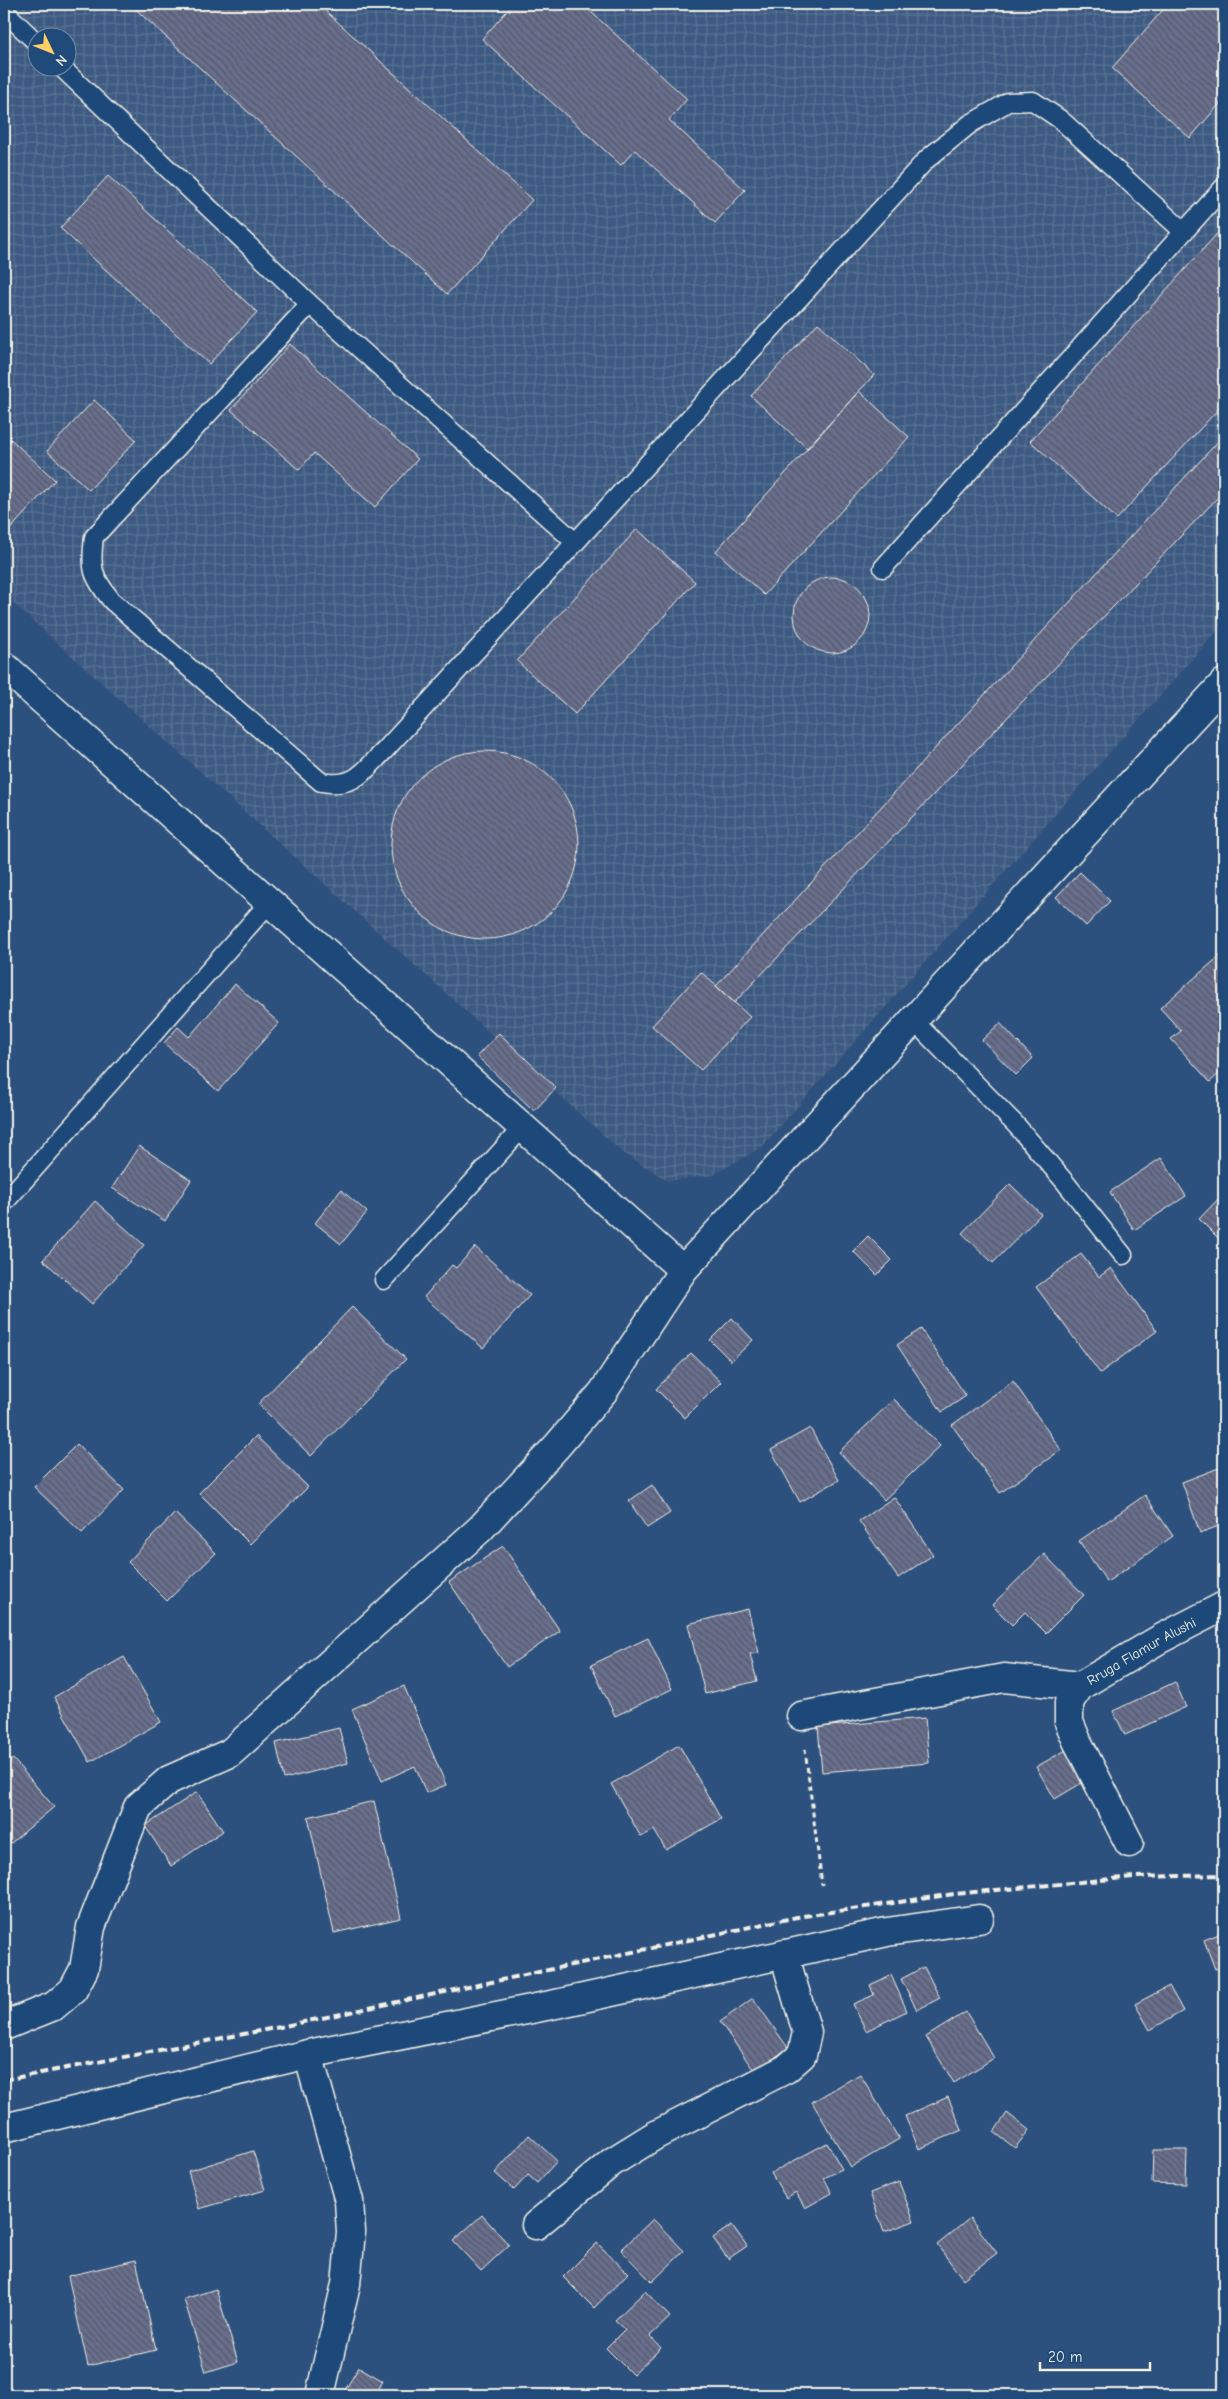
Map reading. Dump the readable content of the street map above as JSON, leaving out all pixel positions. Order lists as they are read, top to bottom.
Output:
{
  "streets": {
    "street": ["Rruga Flamur Alushi"]
  },
  "scale_bar": "20 m",
  "north": "bottom right"
}
